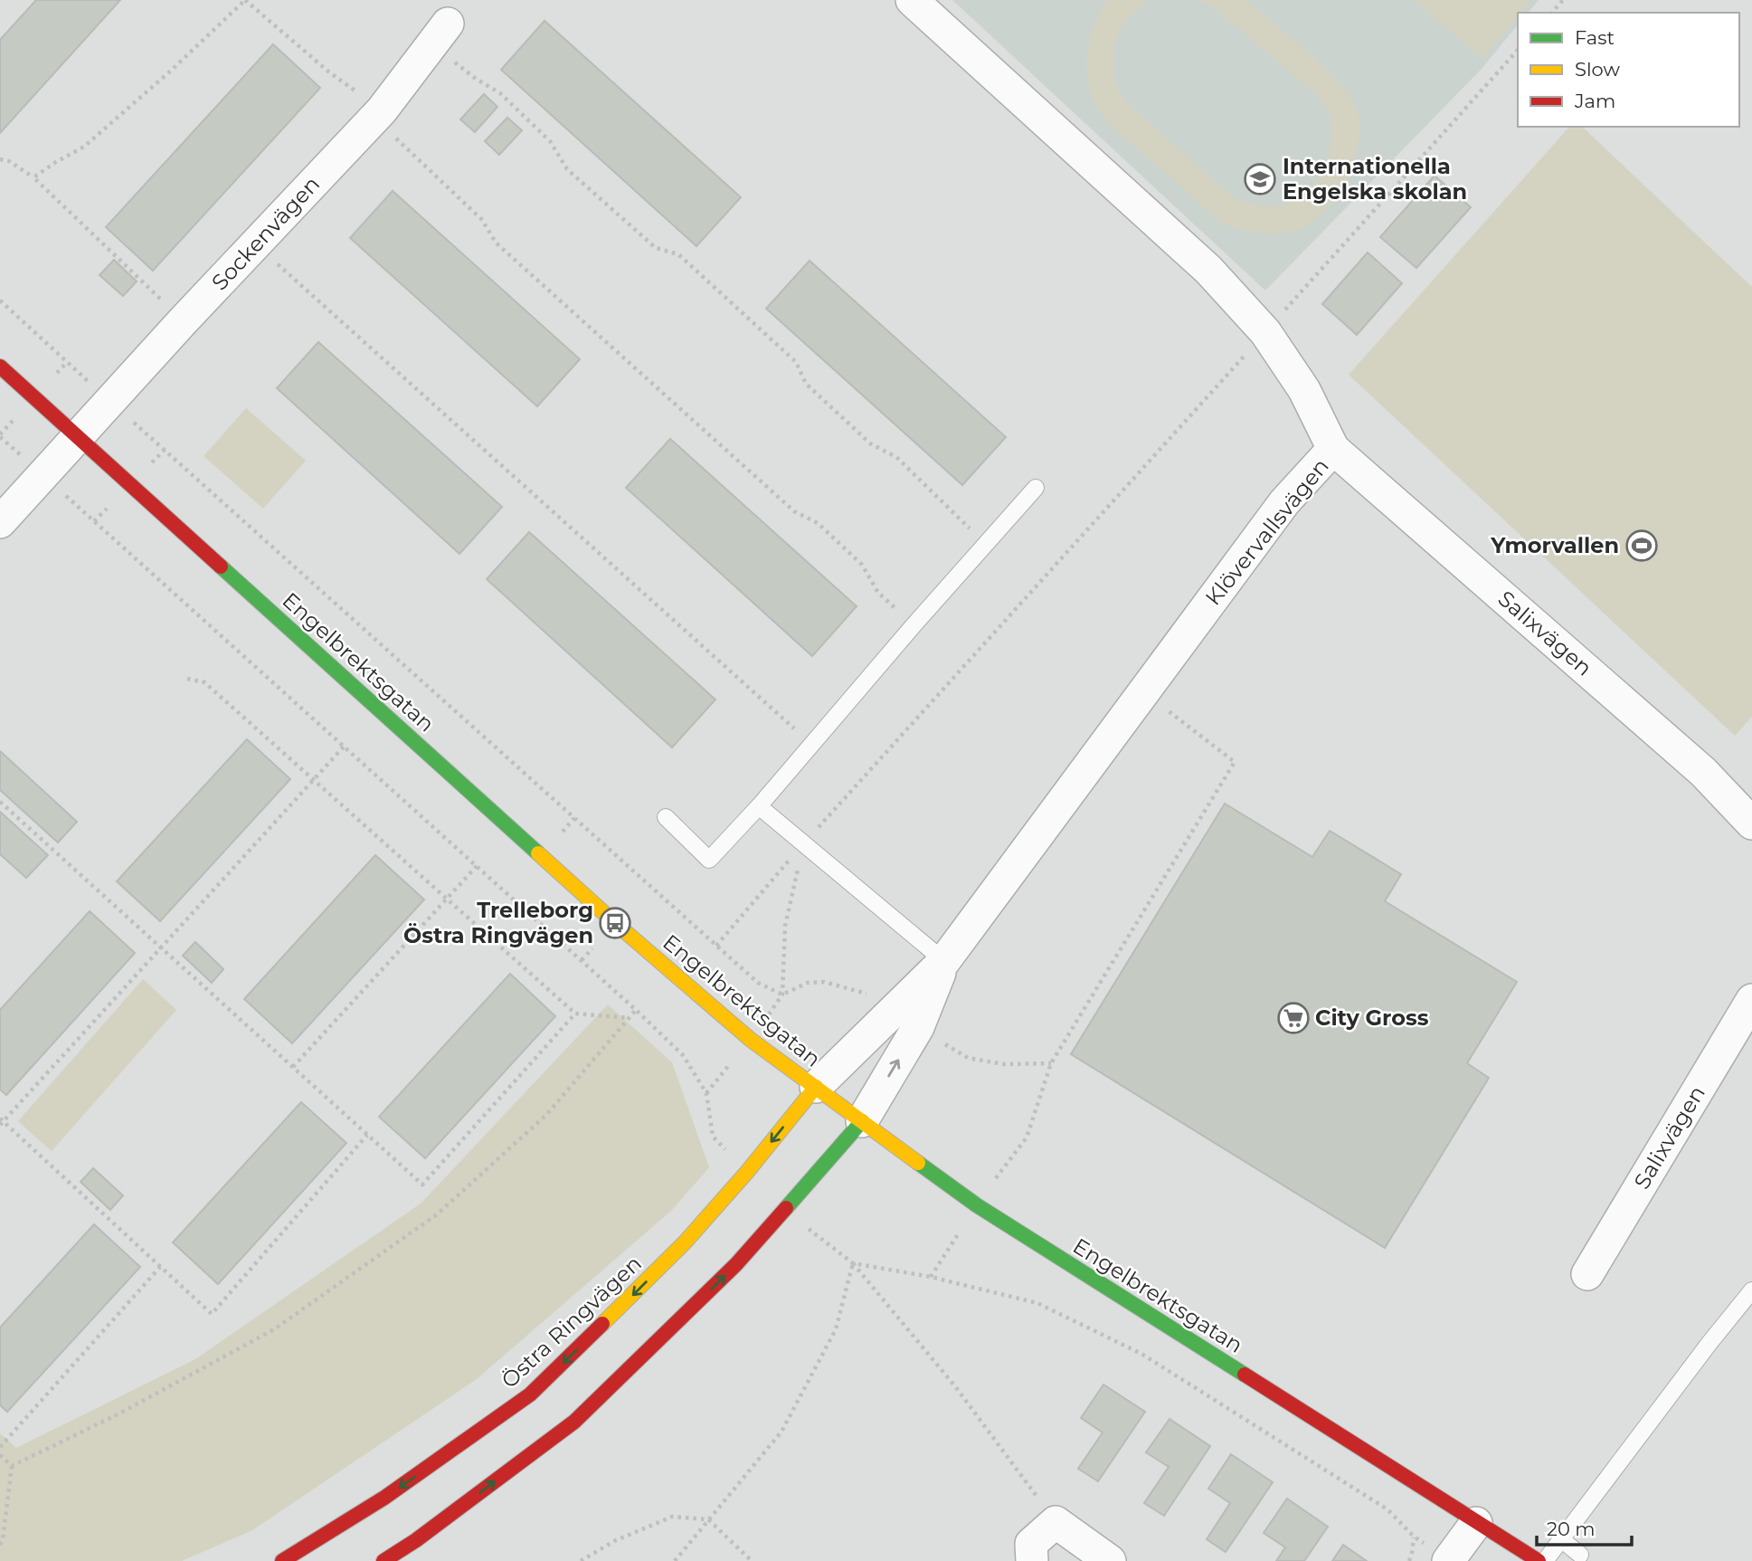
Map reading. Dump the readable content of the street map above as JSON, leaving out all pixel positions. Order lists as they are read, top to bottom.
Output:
{
  "streets": {
    "main road": ["Engelbrektsgatan", "Östra Ringvägen"],
    "street": ["Sockenvägen", "Klövervallsvägen", "Salixvägen"]
  },
  "crossings": [
    ["Sockenvägen", "Engelbrektsgatan"],
    ["Klövervallsvägen", "Salixvägen"],
    ["Klövervallsvägen", "Engelbrektsgatan"],
    ["Klövervallsvägen", "Östra Ringvägen"],
    ["Engelbrektsgatan", "Östra Ringvägen"]
  ],
  "places": {
    "school or university": ["Internationella Engelska skolan"],
    "sports": ["Ymorvallen"],
    "bus stop": ["Trelleborg Östra Ringvägen"],
    "supermarket": ["City Gross"]
  },
  "legend": ["Fast", "Slow", "Jam"],
  "scale_bar": "20 m"
}
